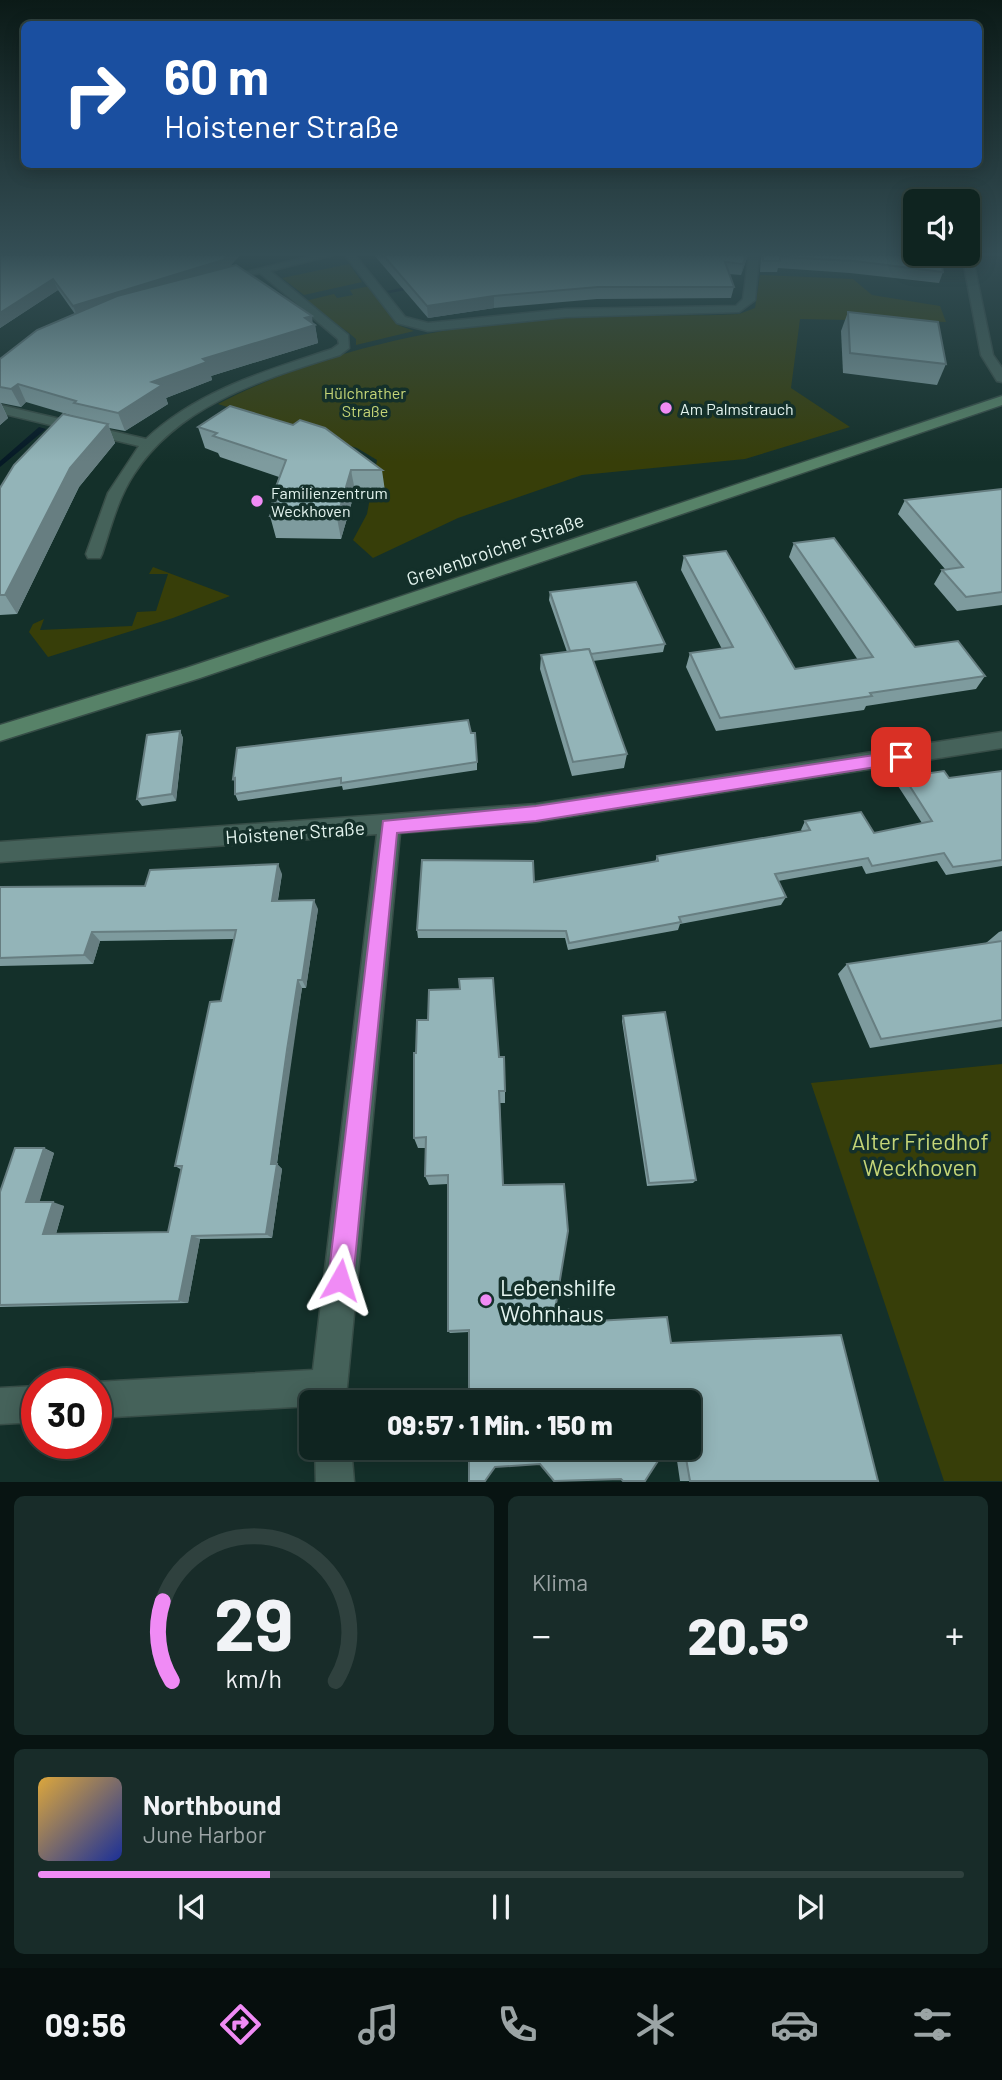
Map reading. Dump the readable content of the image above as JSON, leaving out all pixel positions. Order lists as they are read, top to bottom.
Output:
{
  "streets": {
    "main road": ["Grevenbroicher Straße"],
    "street": ["Hoistener Straße"]
  },
  "parks": ["Hülchrather Straße", "Alter Friedhof Weckhoven"],
  "places": ["Am Palmstrauch", "Familienzentrum Weckhoven", "Lebenshilfe Wohnhaus"],
  "page": {
    "turn": ["60 m", "Hoistener Straße"],
    "limit": "30",
    "trip": "09:57 · 1 Min. · 150 m",
    "tile": "Klima",
    "heat": ["−", "20.5°", "+"],
    "song": ["Northbound", "June Harbor"],
    "tabs": "09:56",
    "gauge": ["29", "km/h"]
  }
}
